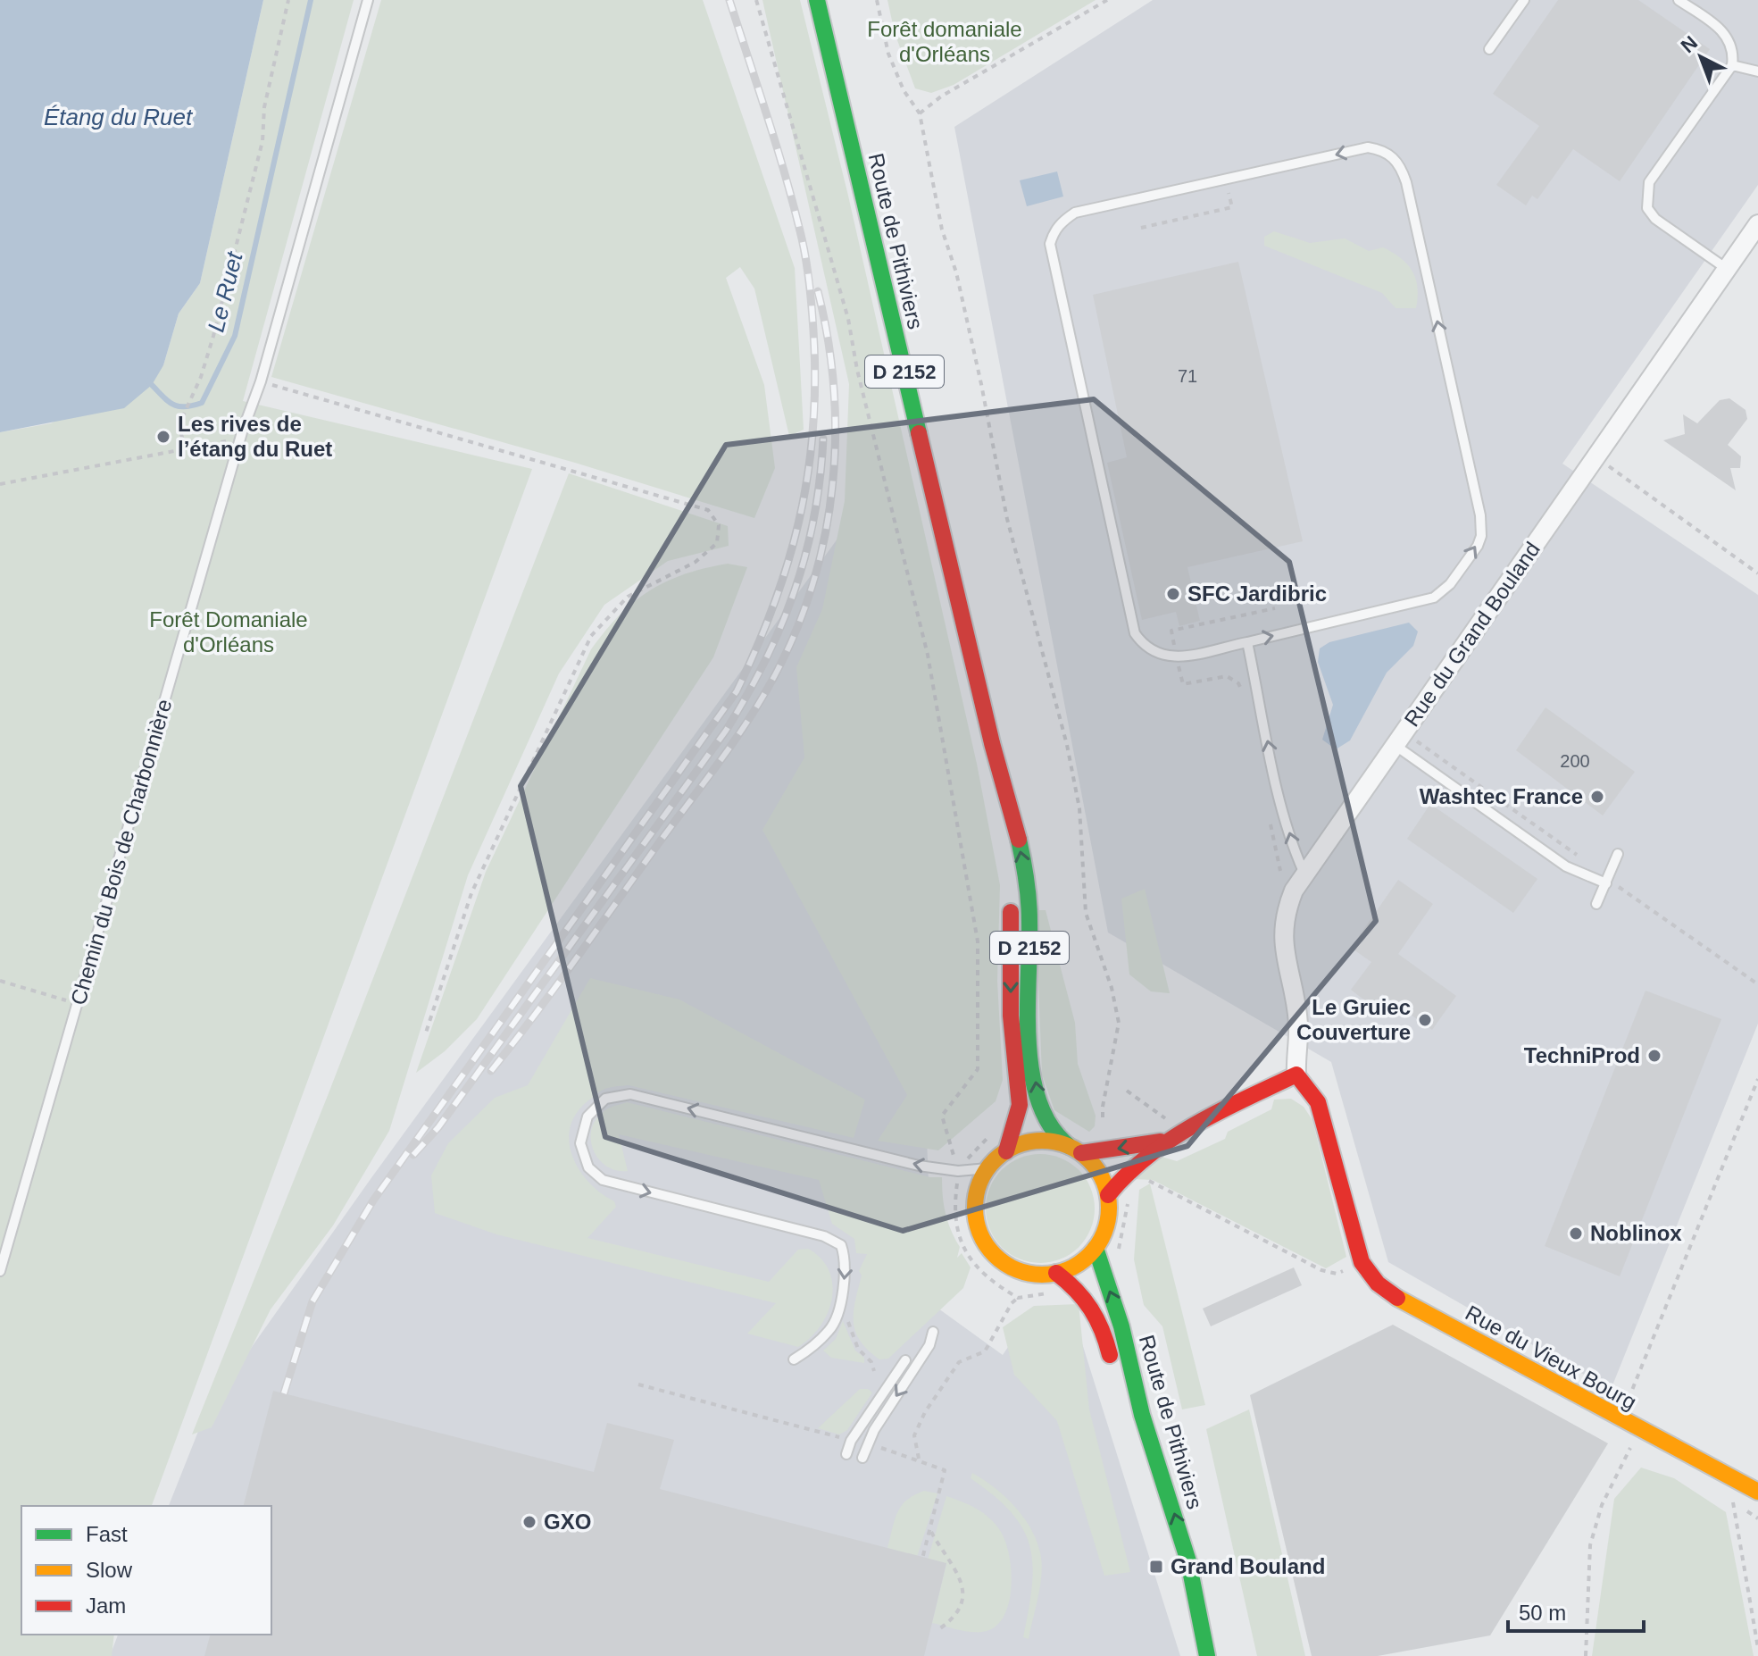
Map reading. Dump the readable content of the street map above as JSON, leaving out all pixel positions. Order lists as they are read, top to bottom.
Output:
{
  "streets": {
    "main road": ["Route de Pithiviers", "D 2152", "Rue du Vieux Bourg"],
    "street": ["Rue du Grand Bouland"],
    "lane": ["Chemin du Bois de Charbonnière"]
  },
  "crossings": [
    ["Route de Pithiviers", "D 2152"],
    ["Rue du Grand Bouland", "Rue du Vieux Bourg"]
  ],
  "water": ["Étang du Ruet", "Le Ruet"],
  "parks": ["Forêt domaniale d'Orléans", "Forêt Domaniale d'Orléans"],
  "places": {
    "other": [
      "Les rives de l’étang du Ruet",
      "SFC Jardibric",
      "Washtec France",
      "Le Gruiec Couverture",
      "TechniProd",
      "Noblinox",
      "GXO"
    ],
    "transit": ["Grand Bouland"]
  },
  "house_numbers": ["71", "200"],
  "legend": ["Fast", "Slow", "Jam"],
  "scale_bar": "50 m",
  "north": "top left"
}
